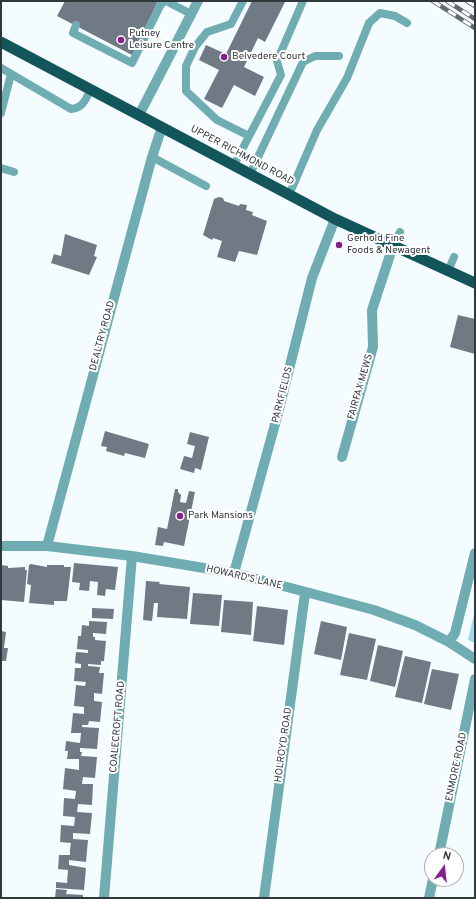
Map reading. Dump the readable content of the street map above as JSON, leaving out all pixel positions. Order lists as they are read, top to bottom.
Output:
{
  "streets": {
    "highway": ["UPPER RICHMOND ROAD"],
    "street": [
      "DEALTRY ROAD",
      "FAIRFAX MEWS",
      "PARKFIELDS",
      "HOWARD'S LANE",
      "COALECROFT ROAD",
      "HOLROYD ROAD",
      "ENMORE ROAD"
    ]
  },
  "crossings": [
    ["UPPER RICHMOND ROAD", "DEALTRY ROAD"],
    ["UPPER RICHMOND ROAD", "FAIRFAX MEWS"],
    ["UPPER RICHMOND ROAD", "PARKFIELDS"],
    ["DEALTRY ROAD", "HOWARD'S LANE"],
    ["PARKFIELDS", "HOWARD'S LANE"],
    ["HOWARD'S LANE", "COALECROFT ROAD"],
    ["HOWARD'S LANE", "HOLROYD ROAD"]
  ],
  "places": [
    "Putney Leisure Centre",
    "Belvedere Court",
    "Gerhold Fine Foods & Newagent",
    "Park Mansions"
  ],
  "north": "top"
}
